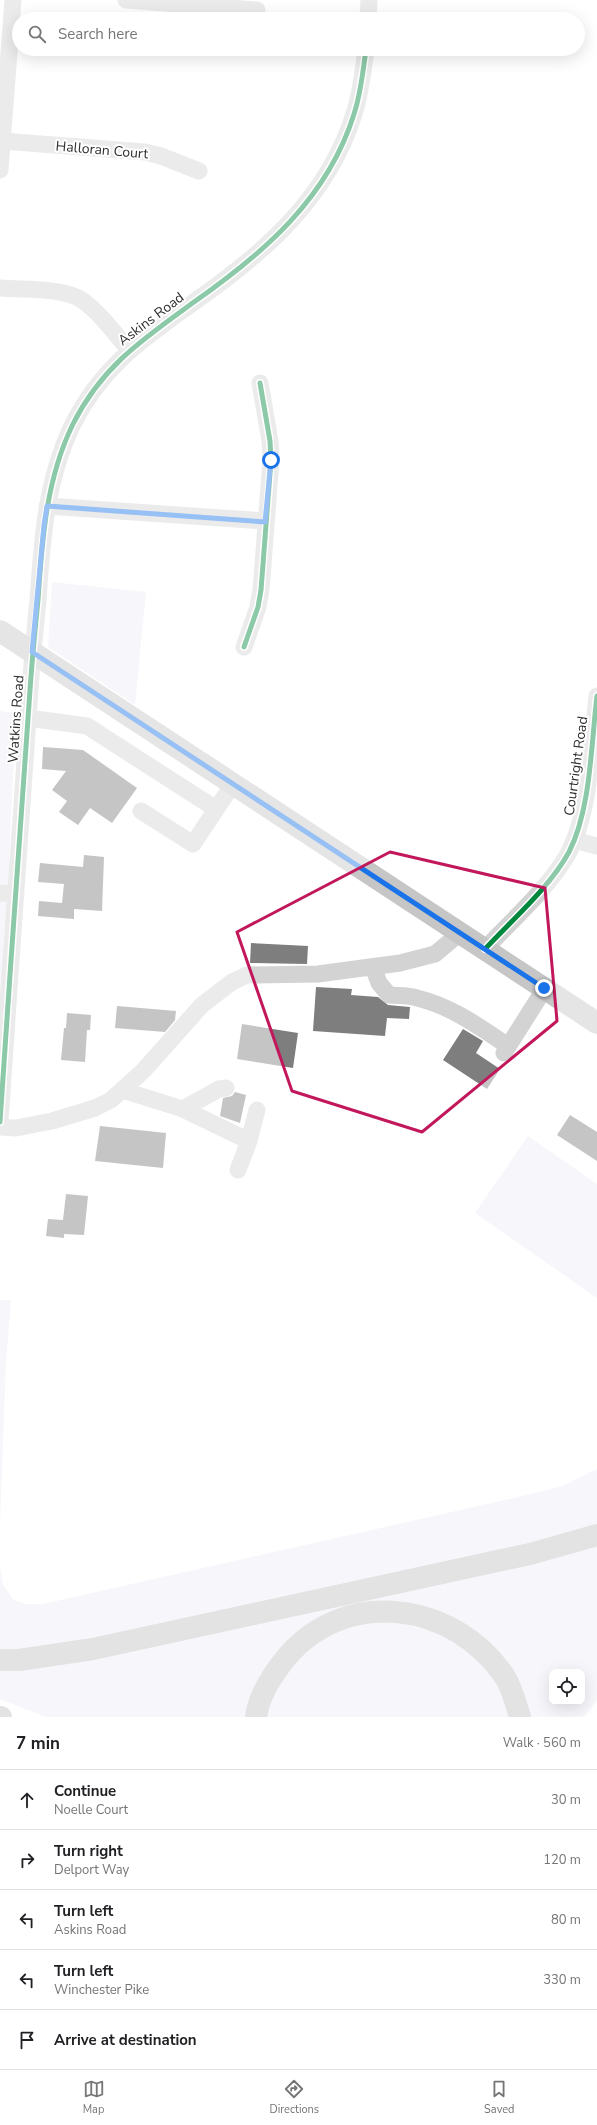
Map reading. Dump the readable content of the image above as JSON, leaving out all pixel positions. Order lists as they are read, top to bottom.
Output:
{
  "streets": {
    "street": [
      "Halloran Court",
      "Askins Road",
      "Watkins Road",
      "Courtright Road"
    ]
  },
  "crossings": [
    ["Askins Road", "Watkins Road"]
  ],
  "page": {
    "search": "Search here",
    "heading": ["7 min", "Walk · 560 m"],
    "list": [
      ["Continue", "Noelle Court", "30 m"],
      ["Turn right", "Delport Way", "120 m"],
      ["Turn left", "Askins Road", "80 m"],
      ["Turn left", "Winchester Pike", "330 m"],
      "Arrive at destination"
    ],
    "nav": ["Map", "Directions", "Saved"]
  }
}
